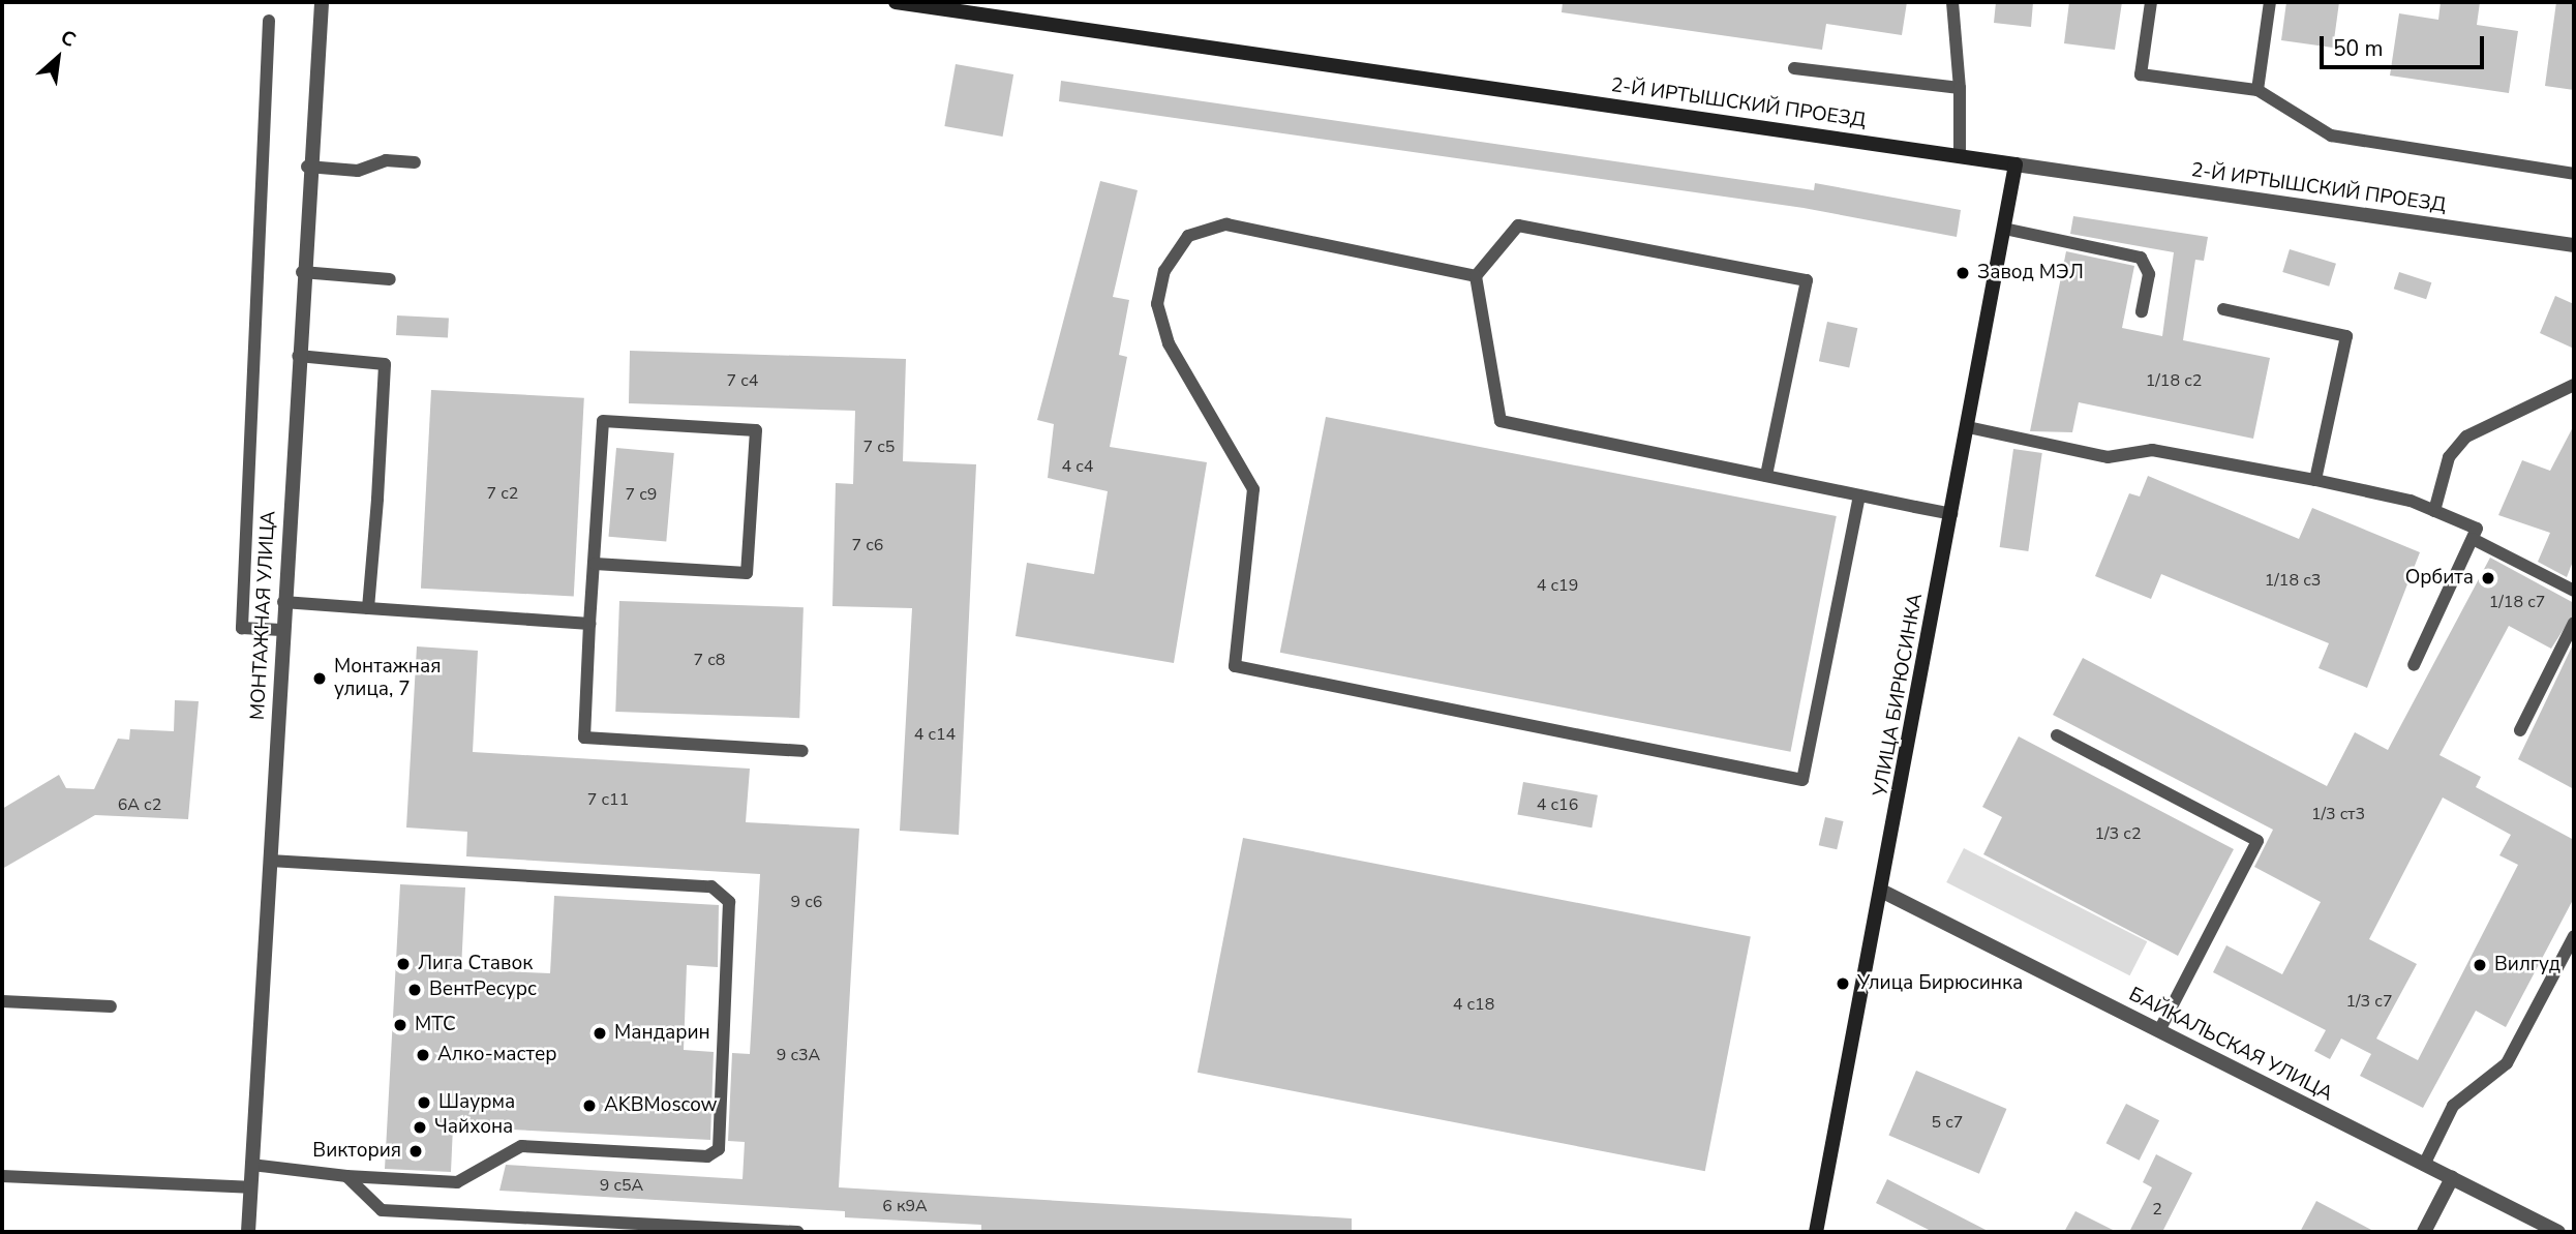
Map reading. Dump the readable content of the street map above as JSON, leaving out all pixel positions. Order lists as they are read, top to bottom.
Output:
{
  "streets": {
    "main road": ["2-Й ИРТЫШСКИЙ ПРОЕЗД", "УЛИЦА БИРЮСИНКА"],
    "street": ["МОНТАЖНАЯ УЛИЦА", "БАЙКАЛЬСКАЯ УЛИЦА"]
  },
  "crossings": [
    ["2-Й ИРТЫШСКИЙ ПРОЕЗД", "УЛИЦА БИРЮСИНКА"],
    ["УЛИЦА БИРЮСИНКА", "БАЙКАЛЬСКАЯ УЛИЦА"]
  ],
  "places": [
    "Завод МЭЛ",
    "Орбита",
    "Монтажная улица, 7",
    "Лига Ставок",
    "Вилгуд",
    "Улица Бирюсинка",
    "ВентРесурс",
    "МТС",
    "Мандарин",
    "Алко-мастер",
    "Шаурма",
    "AKBMoscow",
    "Чайхона",
    "Виктория"
  ],
  "house_numbers": [
    "7 с4",
    "1/18 с2",
    "7 с5",
    "4 с4",
    "7 с2",
    "7 с9",
    "7 с6",
    "1/18 с3",
    "4 с19",
    "1/18 с7",
    "7 с8",
    "4 c14",
    "7 с11",
    "6А с2",
    "4 с16",
    "1/3 ст3",
    "1/3 с2",
    "9 с6",
    "1/3 с7",
    "4 с18",
    "9 с3А",
    "5 с7",
    "9 c5A",
    "6 к9А",
    "2"
  ],
  "scale_bar": "50 m",
  "north": "top right"
}
